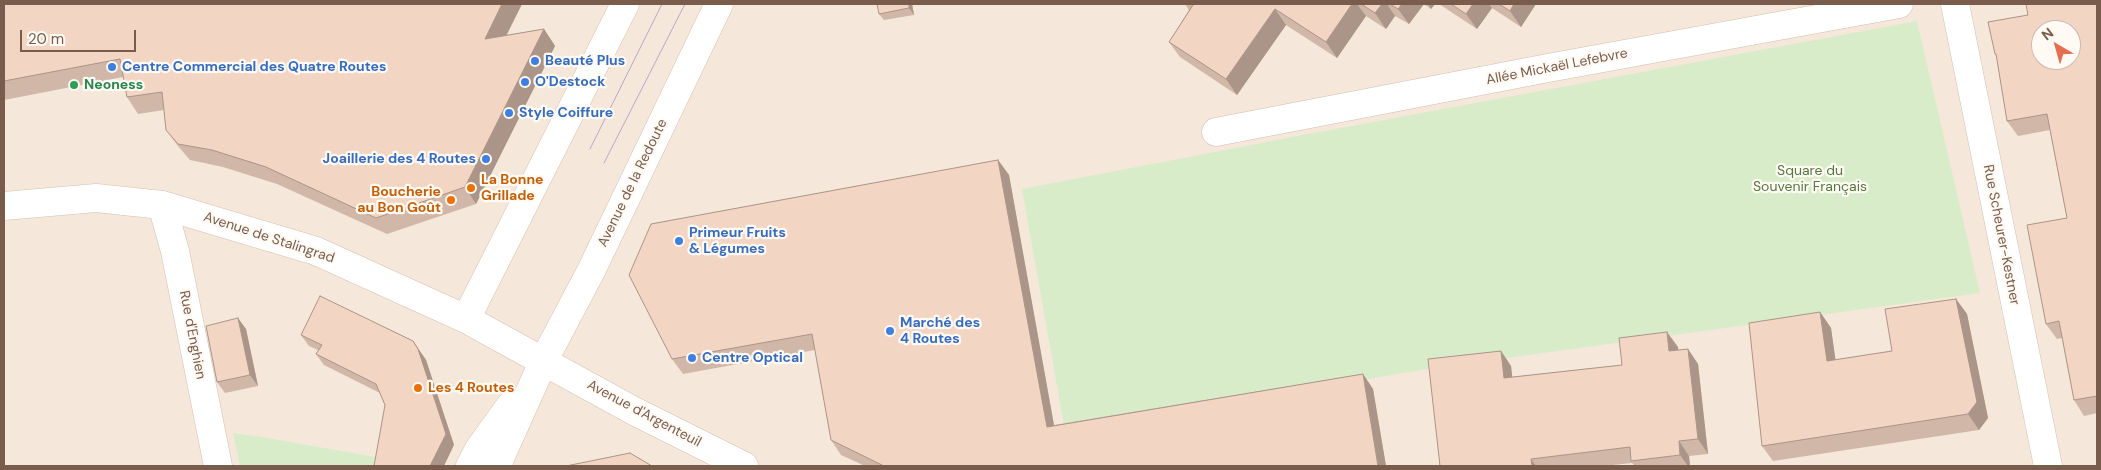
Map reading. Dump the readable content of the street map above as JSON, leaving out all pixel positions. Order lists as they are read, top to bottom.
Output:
{
  "streets": {
    "main road": [
      "Allée Mickaël Lefebvre",
      "Avenue de la Redoute",
      "Rue Scheurer-Kestner",
      "Avenue de Stalingrad",
      "Rue d'Enghien",
      "Avenue d'Argenteuil"
    ]
  },
  "crossings": [
    ["Avenue de la Redoute", "Avenue de Stalingrad"],
    ["Avenue de la Redoute", "Avenue d'Argenteuil"],
    ["Avenue de Stalingrad", "Rue d'Enghien"],
    ["Avenue de Stalingrad", "Avenue d'Argenteuil"]
  ],
  "parks": ["Square du Souvenir Français"],
  "places": [
    "Beauté Plus",
    "Centre Commercial des Quatre Routes",
    "O'Destock",
    "Neoness",
    "Style Coiffure",
    "Joaillerie des 4 Routes",
    "La Bonne Grillade",
    "Boucherie au Bon Goût",
    "Primeur Fruits & Légumes",
    "Marché des 4 Routes",
    "Centre Optical",
    "Les 4 Routes"
  ],
  "scale_bar": "20 m",
  "north": "top left"
}
